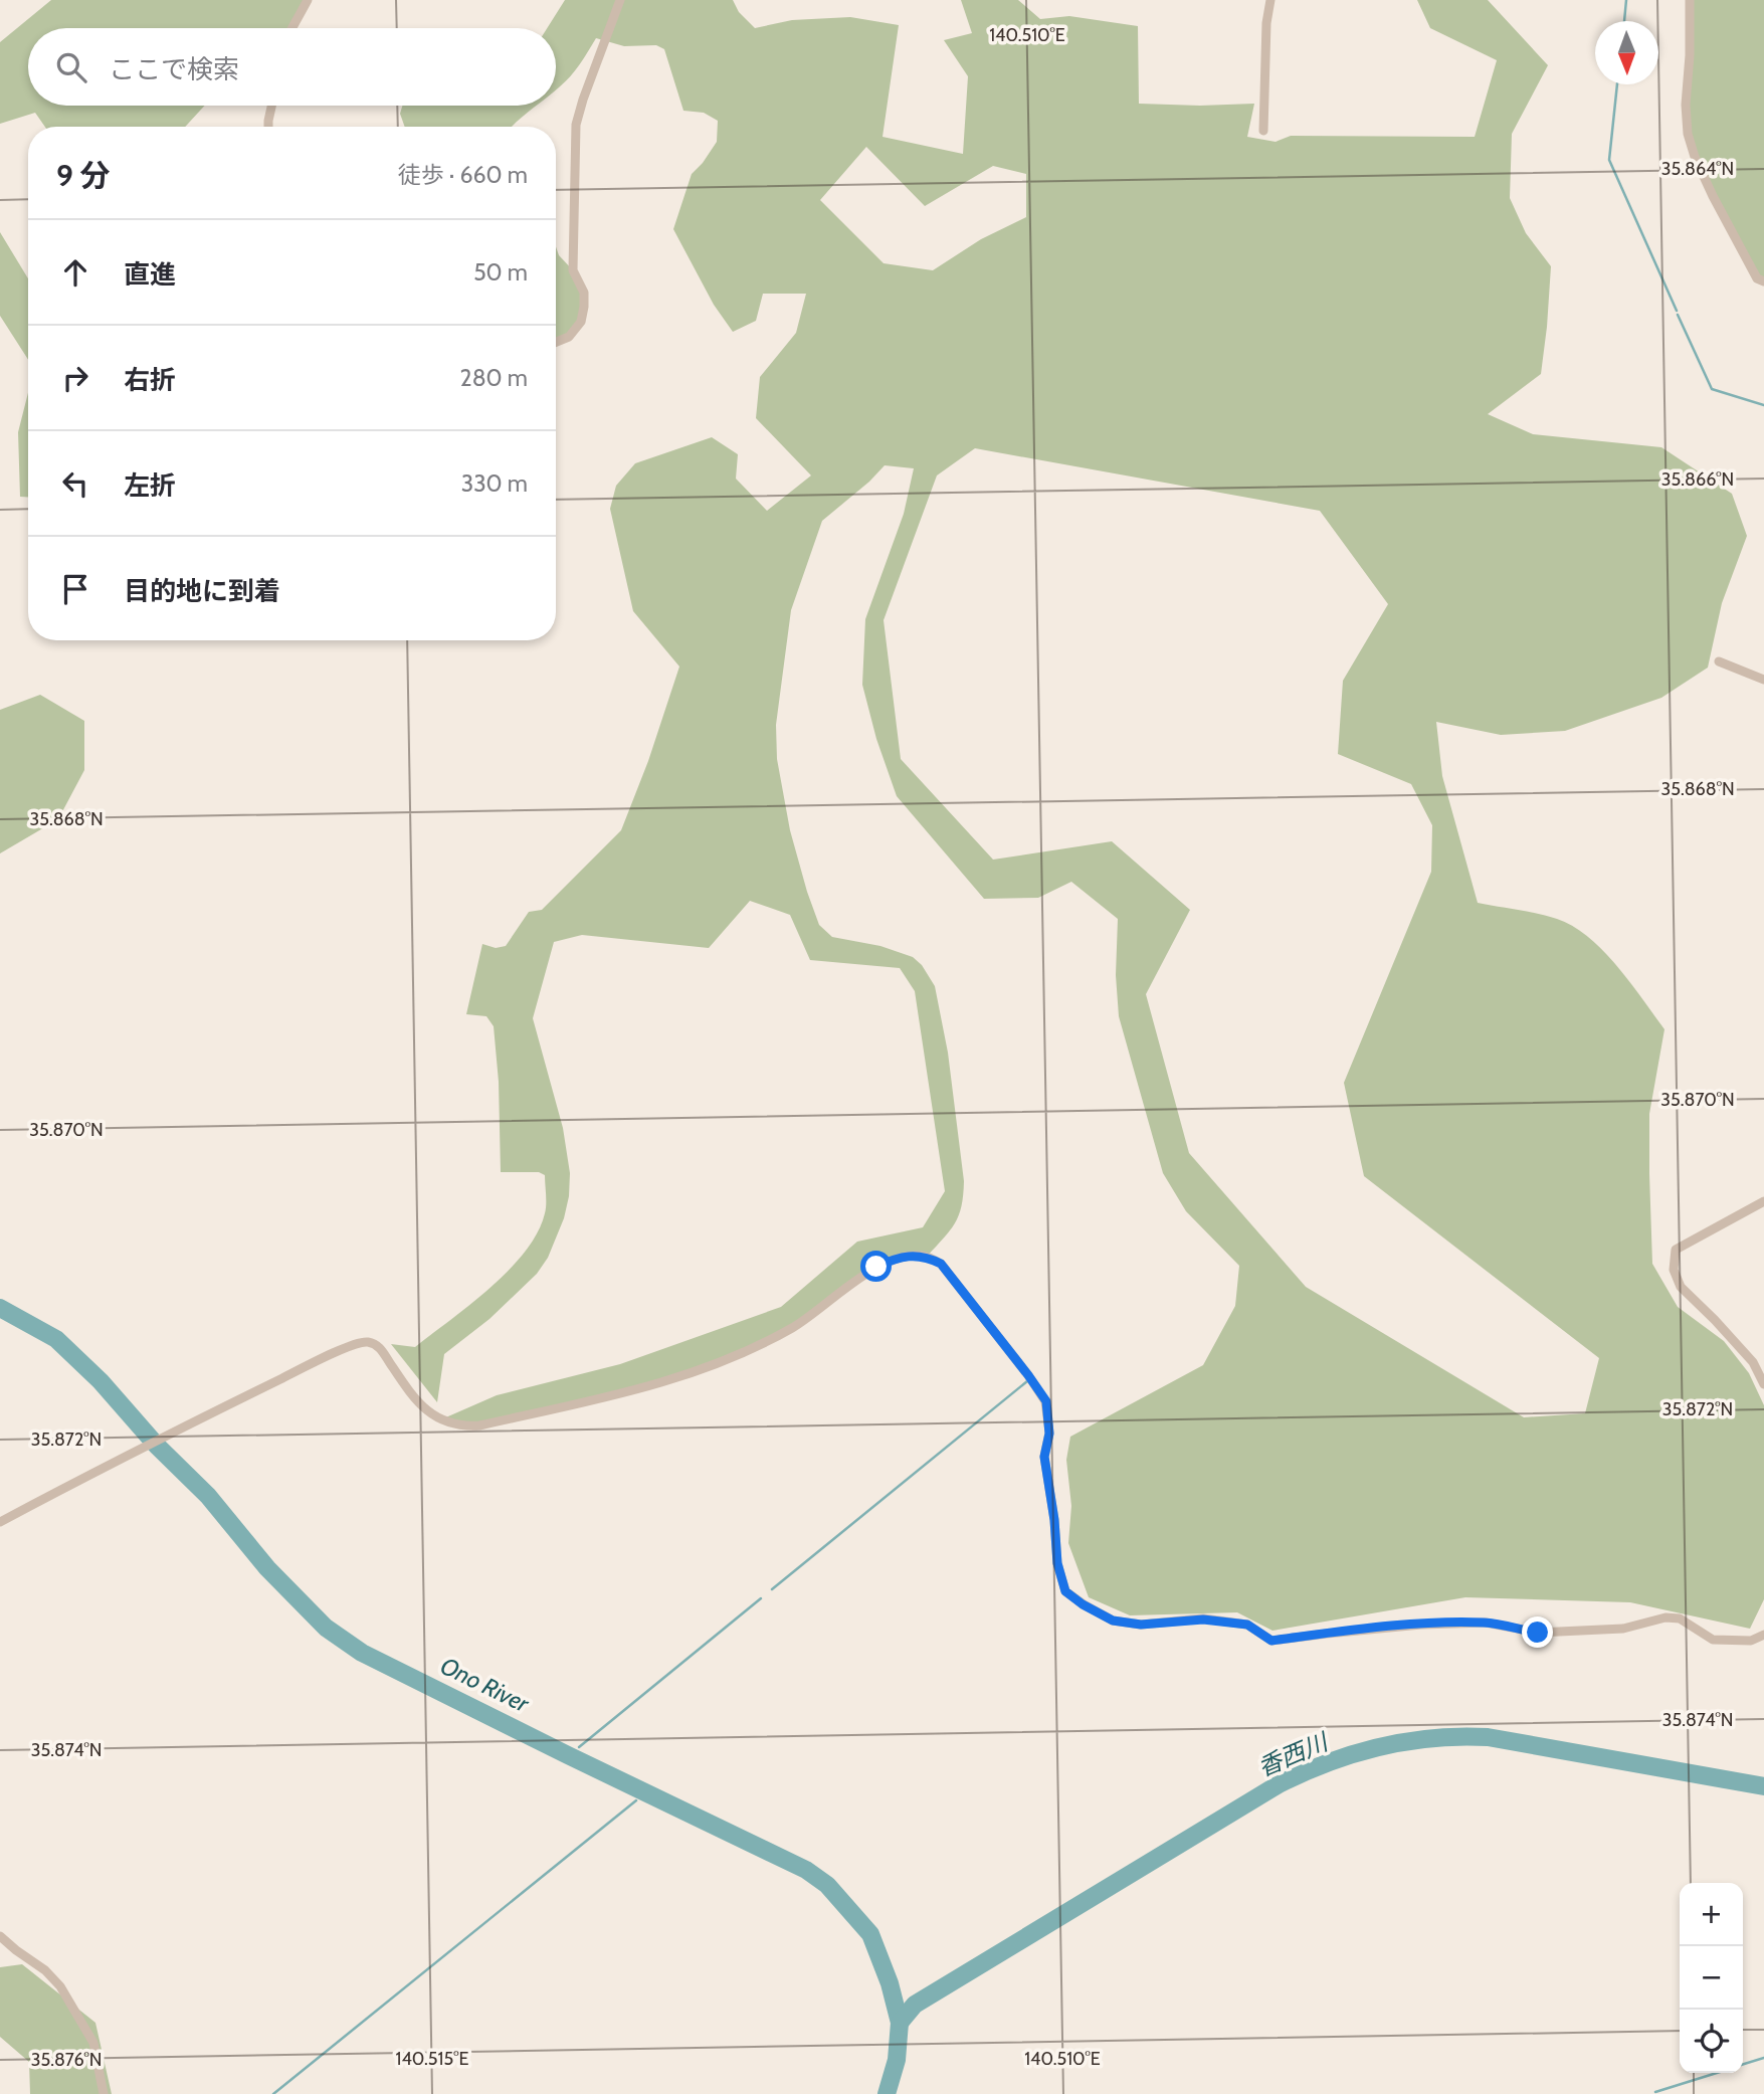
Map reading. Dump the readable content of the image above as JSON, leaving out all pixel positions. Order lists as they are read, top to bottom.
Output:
{
  "water": ["Ono River", "香西川"],
  "north": "bottom",
  "page": {
    "search": "ここで検索",
    "heading": ["9 分", "徒歩 · 660 m"],
    "list": [
      ["直進", "50 m"],
      ["右折", "280 m"],
      ["左折", "330 m"],
      "目的地に到着"
    ],
    "map_buttons": ["+", "−"]
  },
  "coordinates": [
    "140.510°E",
    "35.864°N",
    "35.866°N",
    "35.868°N",
    "35.870°N",
    "35.872°N",
    "35.874°N",
    "140.515°E",
    "35.876°N"
  ]
}
